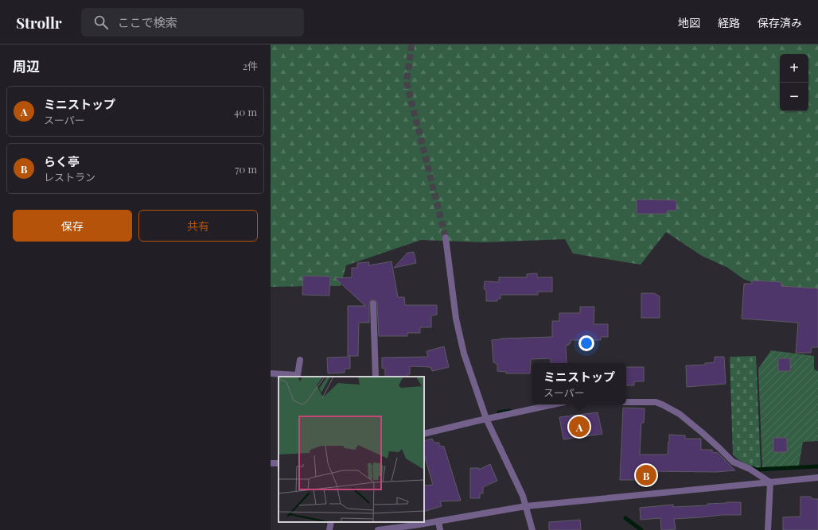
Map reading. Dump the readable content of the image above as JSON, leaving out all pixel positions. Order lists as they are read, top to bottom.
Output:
{
  "page": {
    "header": "Strollr",
    "search": "ここで検索",
    "nav": ["地図", "経路", "保存済み"],
    "heading": ["周辺", "2件"],
    "map_buttons": ["+", "−"],
    "list": [
      {
        "mark": "A",
        "name": "ミニストップ",
        "note": "スーパー",
        "value": "40 m"
      },
      {
        "mark": "B",
        "name": "らく亭",
        "note": "レストラン",
        "value": "70 m"
      }
    ],
    "buttons": ["保存", "共有"],
    "popup": ["ミニストップ", "スーパー"],
    "pins": ["A", "B"]
  }
}
